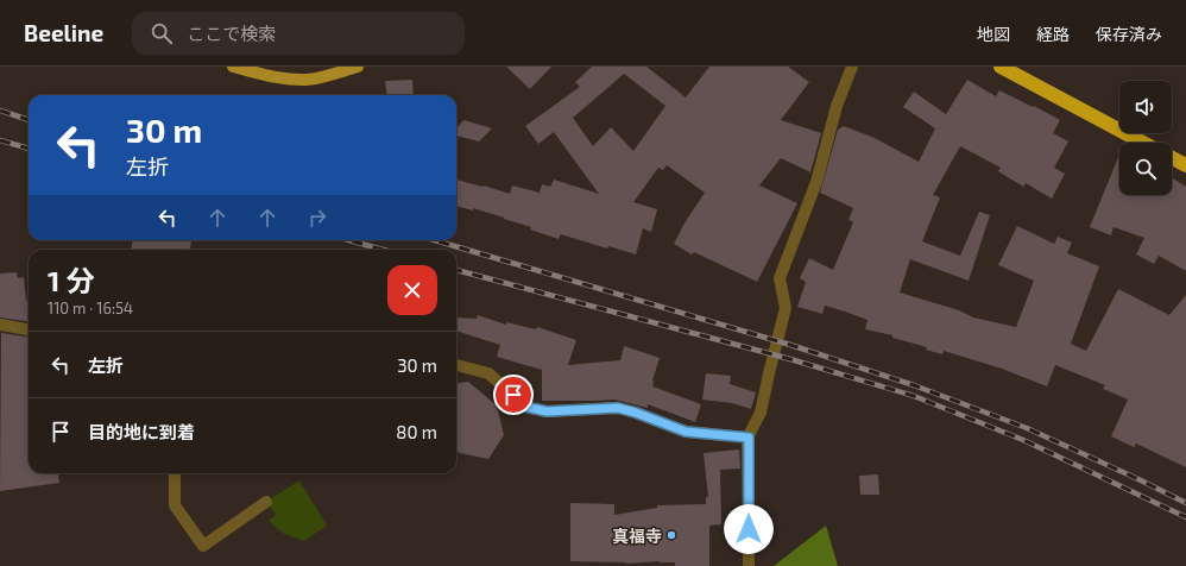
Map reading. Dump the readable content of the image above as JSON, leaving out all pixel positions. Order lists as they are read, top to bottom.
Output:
{
  "places": ["真福寺"],
  "page": {
    "header": "Beeline",
    "search": "ここで検索",
    "nav": ["地図", "経路", "保存済み"],
    "turn": ["30 m", "左折"],
    "heading": ["1 分", "110 m · 16:54"],
    "list": [
      {
        "name": "左折",
        "value": "30 m"
      },
      {
        "name": "目的地に到着",
        "value": "80 m"
      }
    ]
  }
}
